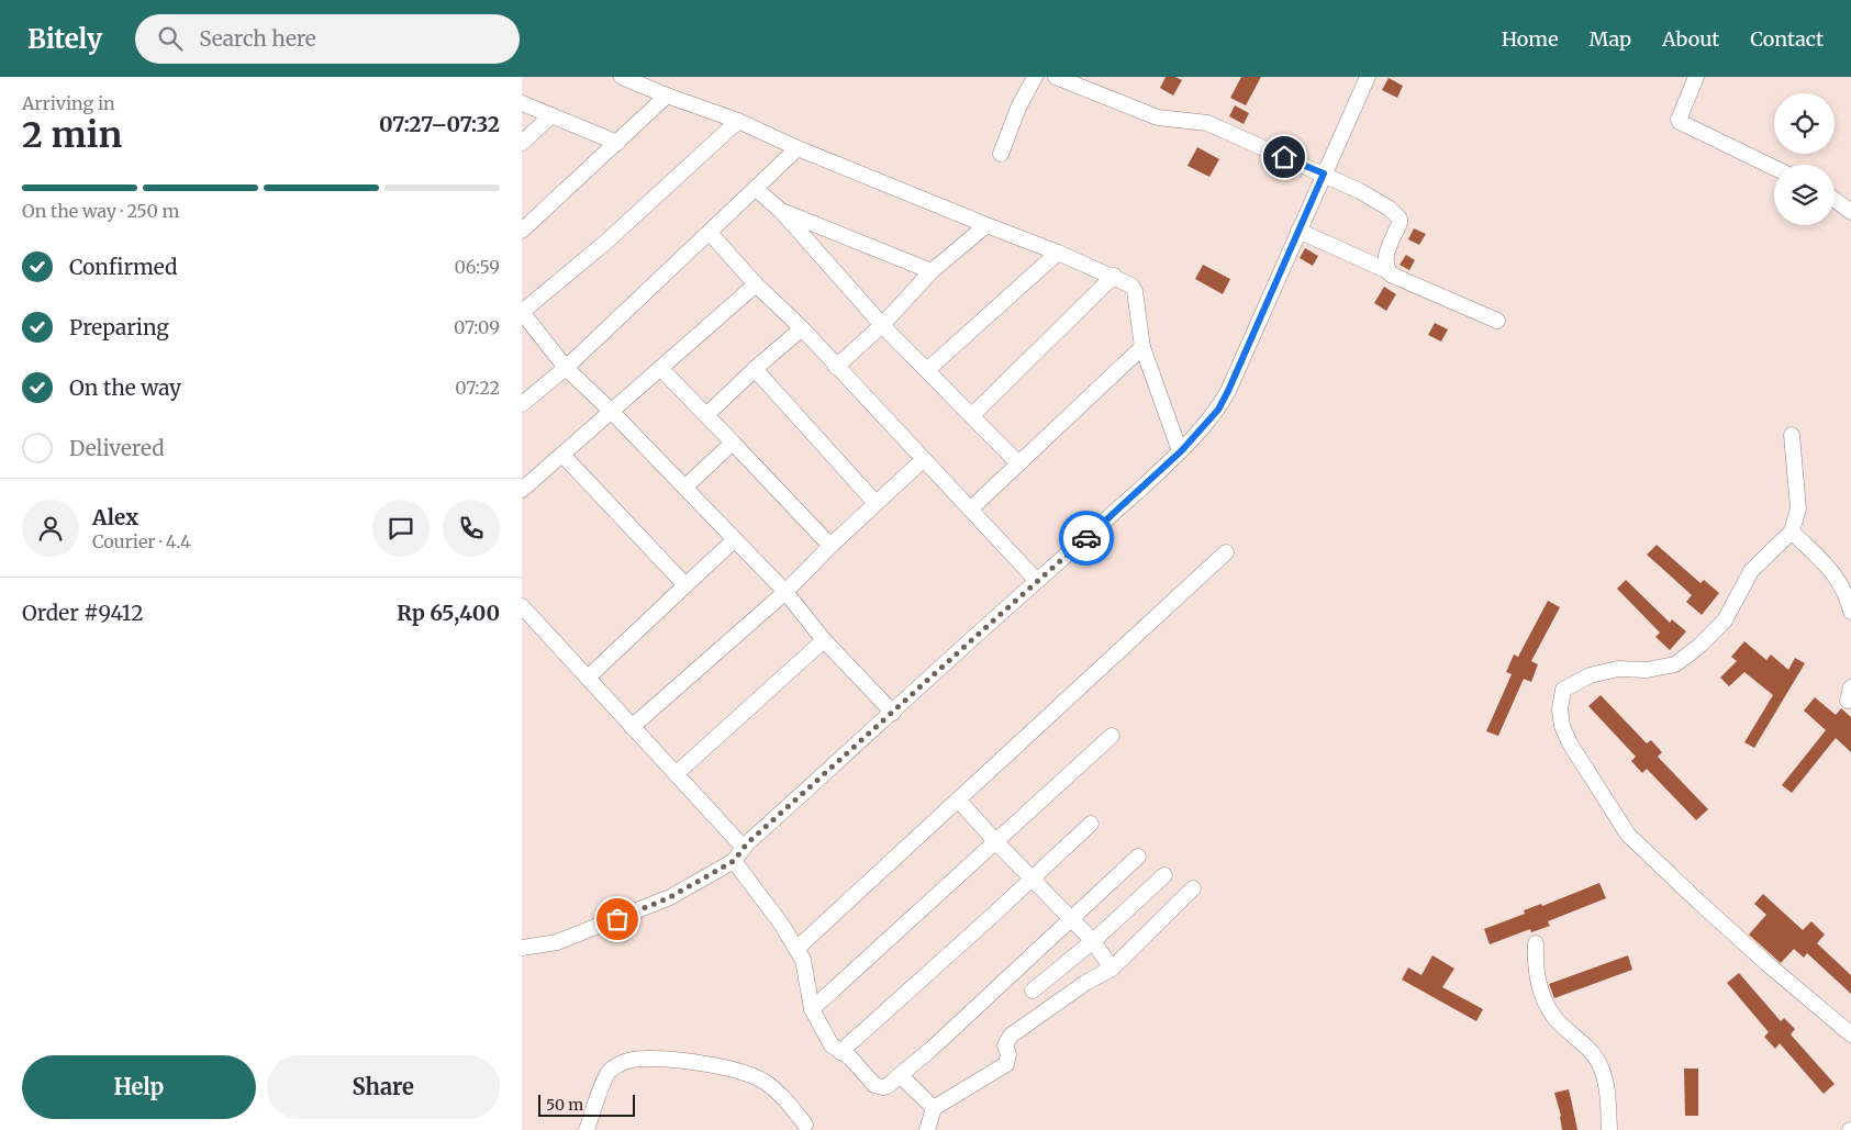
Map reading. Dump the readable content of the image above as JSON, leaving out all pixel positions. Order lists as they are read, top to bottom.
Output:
{
  "scale_bar": "50 m",
  "page": {
    "header": "Bitely",
    "search": "Search here",
    "nav": [
      "Home",
      "Map",
      "About",
      "Contact"
    ],
    "heading": ["2 min", "Arriving in", "07:27–07:32"],
    "panel": [
      "Alex",
      "Courier · 4.4",
      "Order #9412",
      "Rp 65,400"
    ],
    "bar": "On the way · 250 m",
    "list": [
      ["Confirmed", "06:59"],
      ["Preparing", "07:09"],
      ["On the way", "07:22"],
      "Delivered"
    ],
    "buttons": ["Help", "Share"],
    "scale": "50 m"
  }
}
